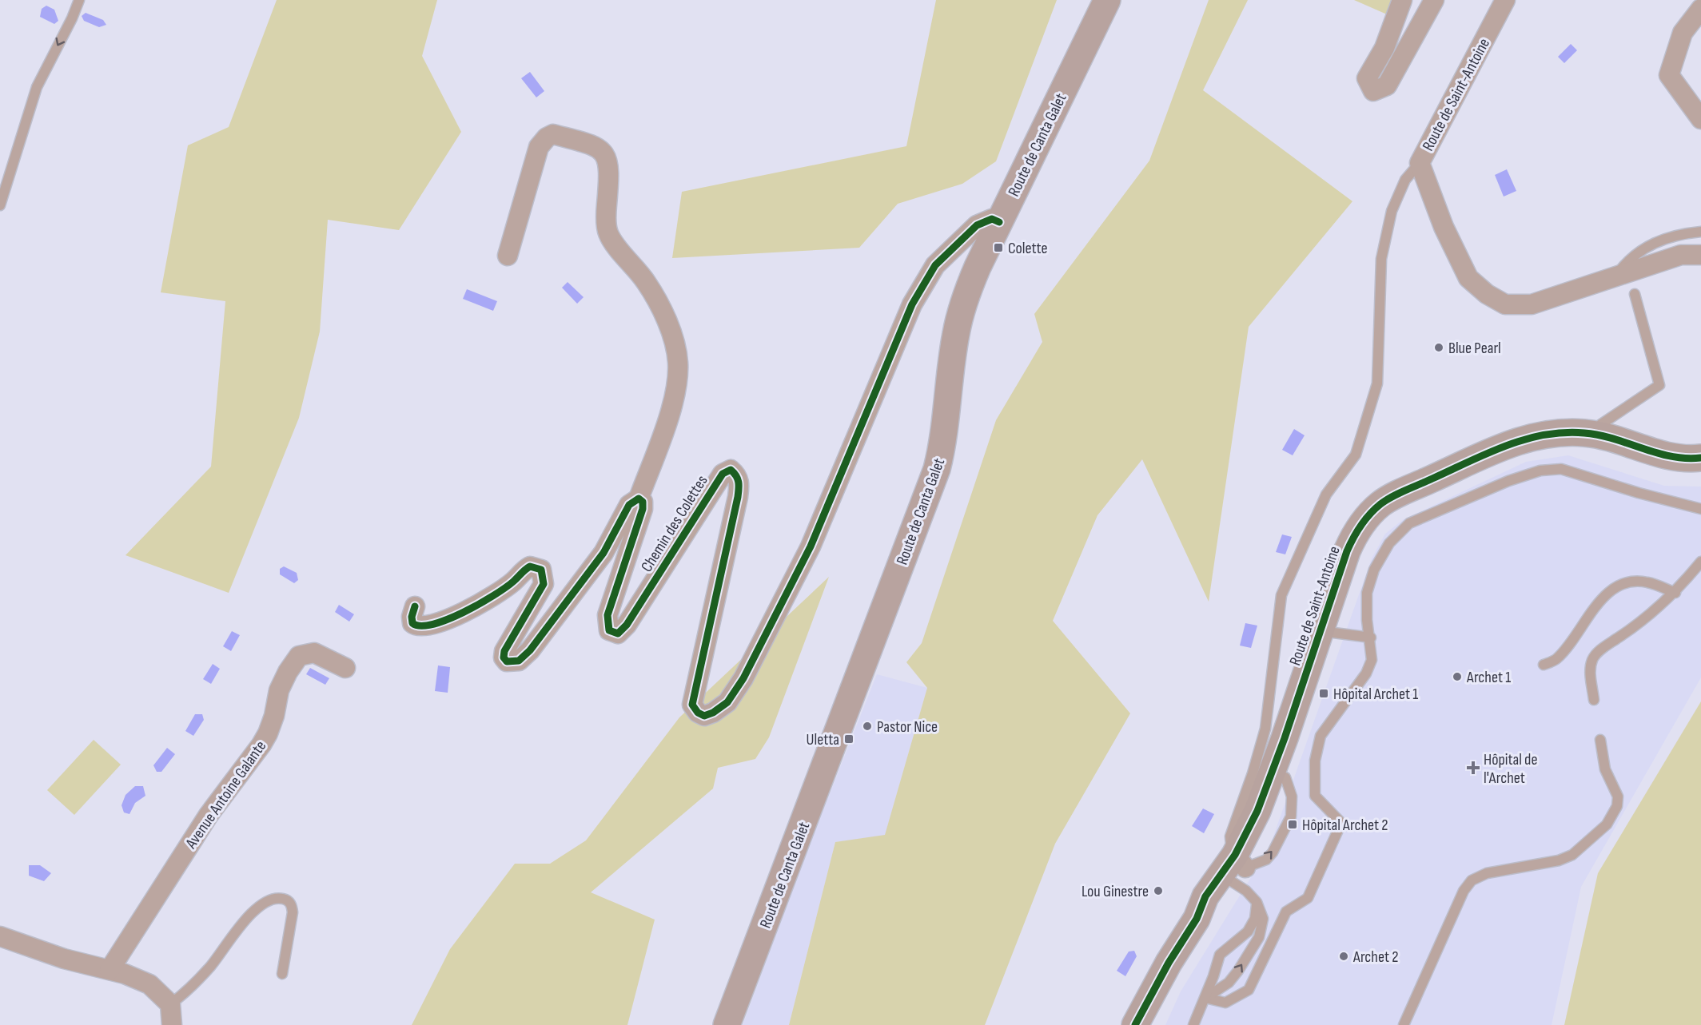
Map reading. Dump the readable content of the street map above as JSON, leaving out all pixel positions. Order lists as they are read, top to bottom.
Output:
{
  "streets": {
    "street": [
      "Route de Saint-Antoine",
      "Route de Canta Galet",
      "Chemin des Colettes",
      "Avenue Antoine Galante"
    ]
  },
  "crossings": [
    ["Route de Canta Galet", "Chemin des Colettes"]
  ],
  "places": {
    "transit": [
      "Colette",
      "Hôpital Archet 1",
      "Uletta",
      "Hôpital Archet 2"
    ],
    "other": [
      "Blue Pearl",
      "Archet 1",
      "Pastor Nice",
      "Lou Ginestre",
      "Archet 2"
    ],
    "health": ["Hôpital de l'Archet"]
  }
}
